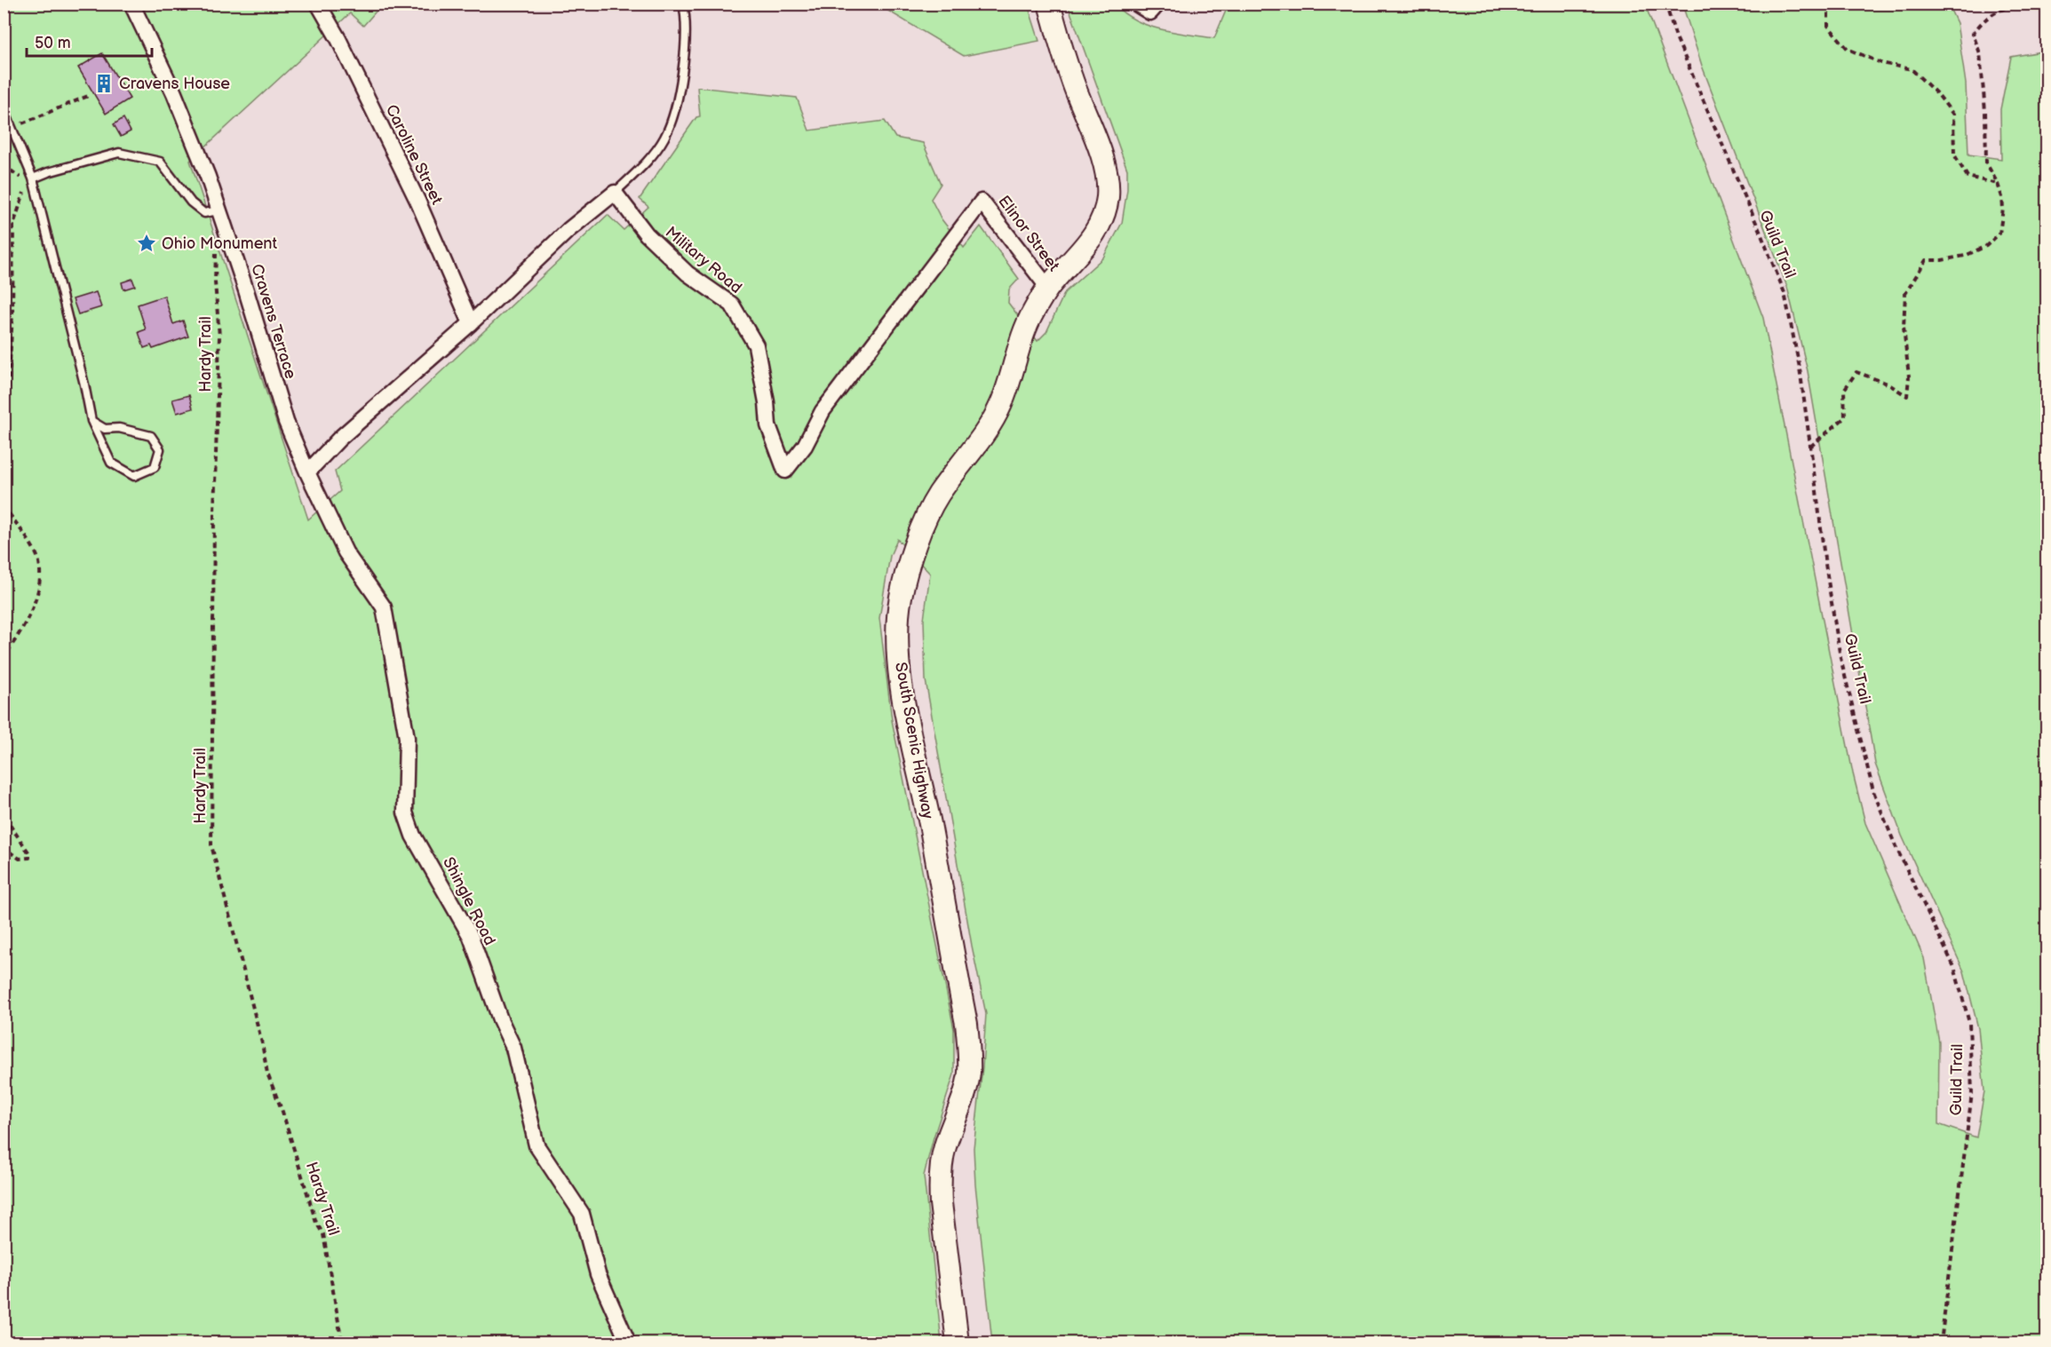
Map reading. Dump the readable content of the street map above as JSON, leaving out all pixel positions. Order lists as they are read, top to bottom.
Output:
{
  "streets": {
    "main road": ["South Scenic Highway"],
    "street": [
      "Caroline Street",
      "Elinor Street",
      "Military Road",
      "Cravens Terrace",
      "Shingle Road"
    ],
    "path": ["Guild Trail", "Hardy Trail"]
  },
  "crossings": [
    ["Elinor Street", "Military Road"],
    ["Elinor Street", "South Scenic Highway"],
    ["Cravens Terrace", "Shingle Road"]
  ],
  "places": {
    "building": ["Cravens House"],
    "place": ["Ohio Monument"]
  },
  "scale_bar": "50 m"
}
